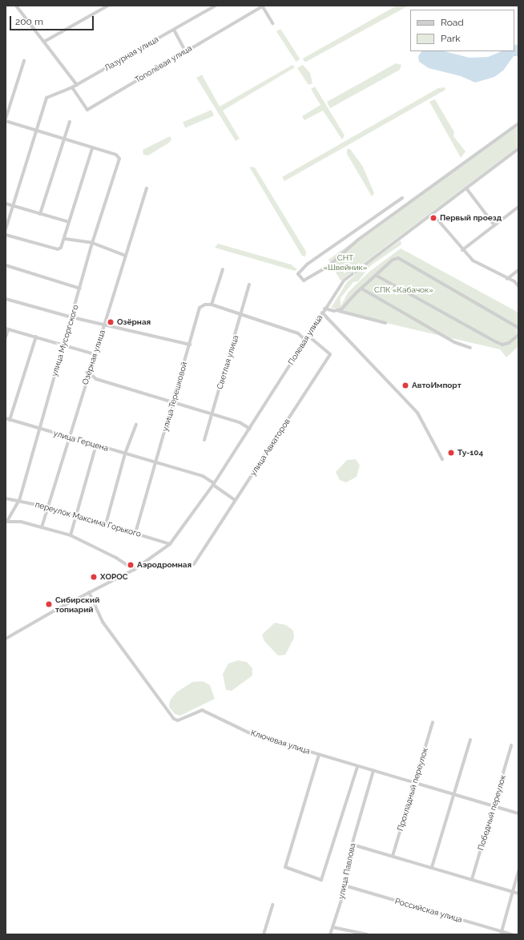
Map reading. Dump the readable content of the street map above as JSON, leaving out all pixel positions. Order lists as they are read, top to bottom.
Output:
{
  "streets": {
    "street": [
      "Лазурная улица",
      "Тополёвая улица",
      "Полевая улица",
      "улица Мусоргского",
      "Озёрная улица",
      "Светлая улица",
      "улица Терешковой",
      "улица Герцена",
      "улица Авиаторов",
      "переулок Максима Горького",
      "Ключевая улица",
      "Прохладный переулок",
      "Победный переулок",
      "улица Павлова",
      "Российская улица"
    ]
  },
  "crossings": [
    ["Лазурная улица", "Тополёвая улица"],
    ["Полевая улица", "улица Герцена"],
    ["Полевая улица", "улица Авиаторов"],
    ["Полевая улица", "переулок Максима Горького"],
    ["Полевая улица", "Ключевая улица"],
    ["улица Мусоргского", "улица Герцена"],
    ["улица Мусоргского", "переулок Максима Горького"],
    ["Озёрная улица", "улица Герцена"],
    ["Озёрная улица", "переулок Максима Горького"],
    ["улица Терешковой", "улица Герцена"],
    ["улица Терешковой", "переулок Максима Горького"],
    ["улица Герцена", "улица Авиаторов"],
    ["Ключевая улица", "Прохладный переулок"],
    ["Ключевая улица", "Победный переулок"],
    ["Ключевая улица", "улица Павлова"],
    ["улица Павлова", "Российская улица"]
  ],
  "parks": ["СНТ «Швейник»", "СПК «Кабачок»"],
  "places": [
    "Первый проезд",
    "Озёрная",
    "АвтоИмпорт",
    "Ту-104",
    "Аэродромная",
    "ХОРОС",
    "Сибирский топиарий"
  ],
  "legend": ["Road", "Park"],
  "scale_bar": "200 m"
}
